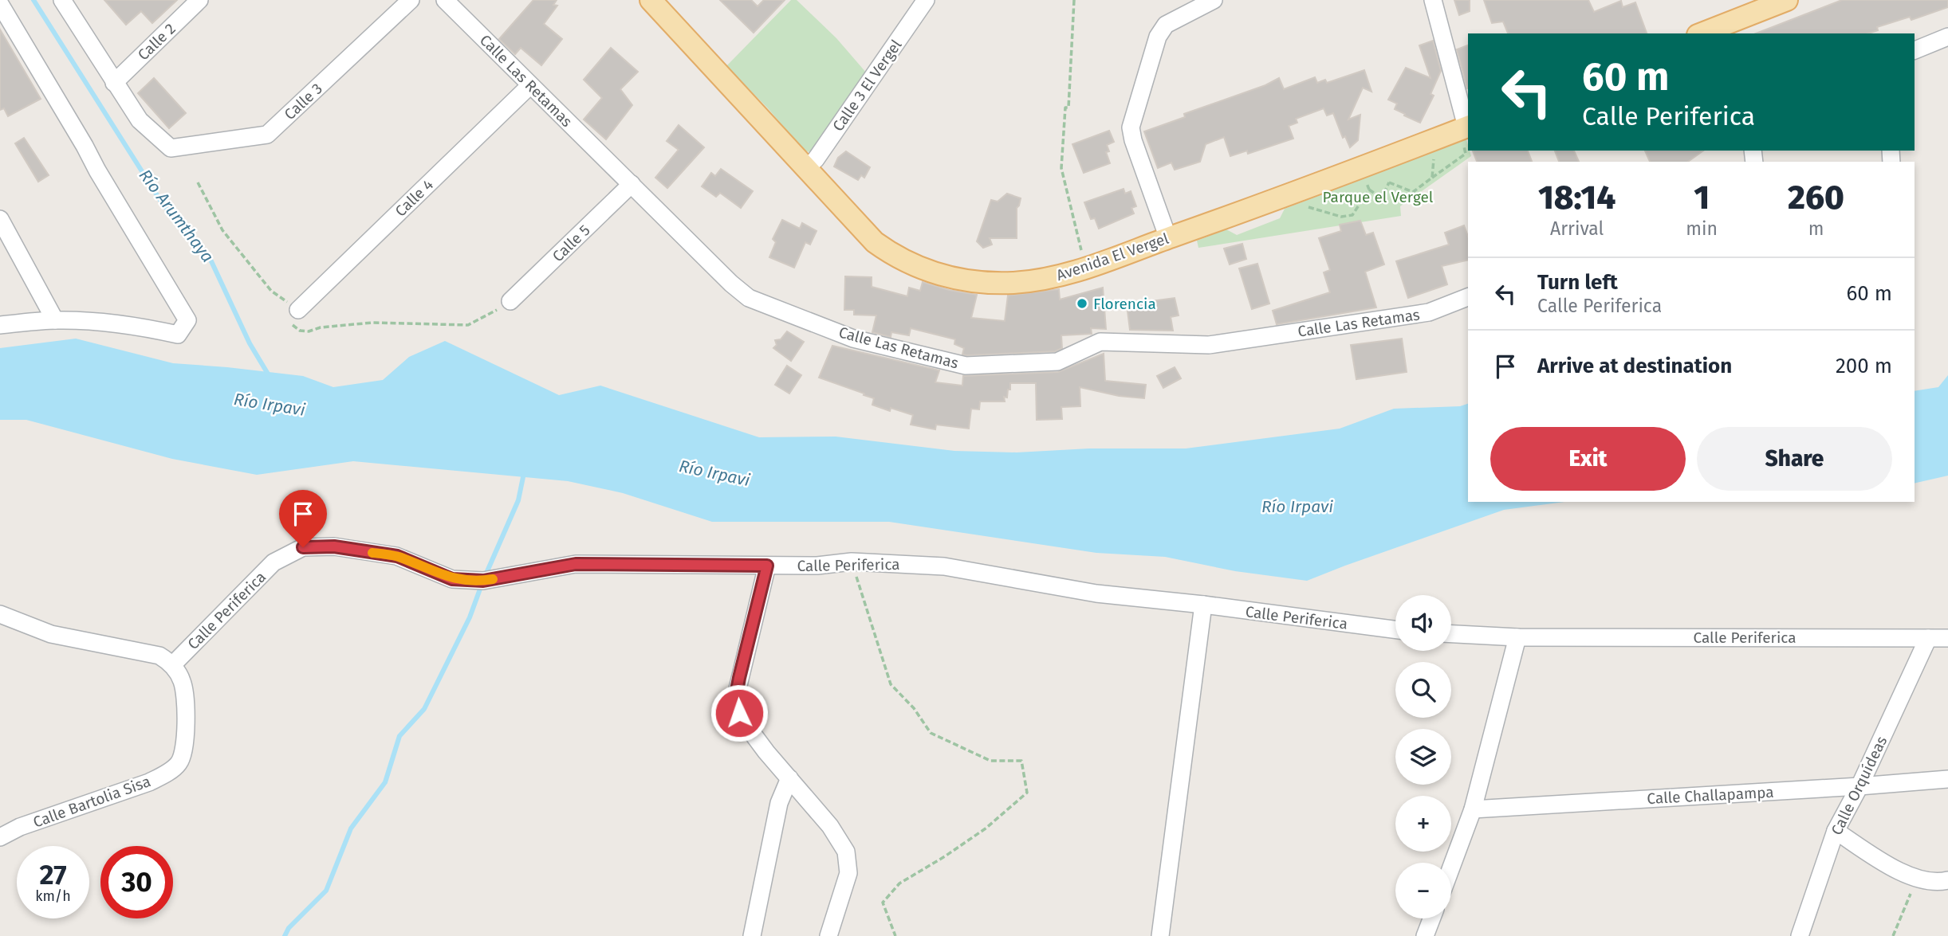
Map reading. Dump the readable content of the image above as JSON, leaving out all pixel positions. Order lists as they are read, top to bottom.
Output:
{
  "streets": {
    "main road": ["Avenida El Vergel"],
    "street": [
      "Calle 2",
      "Calle Las Retamas",
      "Calle 3 El Vergel",
      "Calle 3",
      "Calle 4",
      "Calle 5",
      "Calle Periferica",
      "Calle Orquídeas",
      "Calle Challapampa",
      "Calle Bartolia Sisa"
    ]
  },
  "crossings": [
    ["Calle 2", "Calle 3"],
    ["Calle Las Retamas", "Calle 4"],
    ["Calle Las Retamas", "Calle 5"],
    ["Calle 3 El Vergel", "Avenida El Vergel"],
    ["Calle Periferica", "Calle Orquídeas"],
    ["Calle Periferica", "Calle Bartolia Sisa"],
    ["Calle Orquídeas", "Calle Challapampa"]
  ],
  "water": ["Río Arumthaya", "Río Irpavi"],
  "parks": ["Parque el Vergel"],
  "places": ["Florencia"],
  "page": {
    "turn": ["60 m", "Calle Periferica"],
    "eta": [
      "18:14",
      "Arrival",
      "1",
      "min",
      "260",
      "m"
    ],
    "list": [
      {
        "name": "Turn left",
        "note": "Calle Periferica",
        "value": "60 m"
      },
      {
        "name": "Arrive at destination",
        "value": "200 m"
      }
    ],
    "buttons": ["Exit", "Share"],
    "map_buttons": ["+", "−"],
    "speed": "27 km/h",
    "limit": "30"
  }
}
